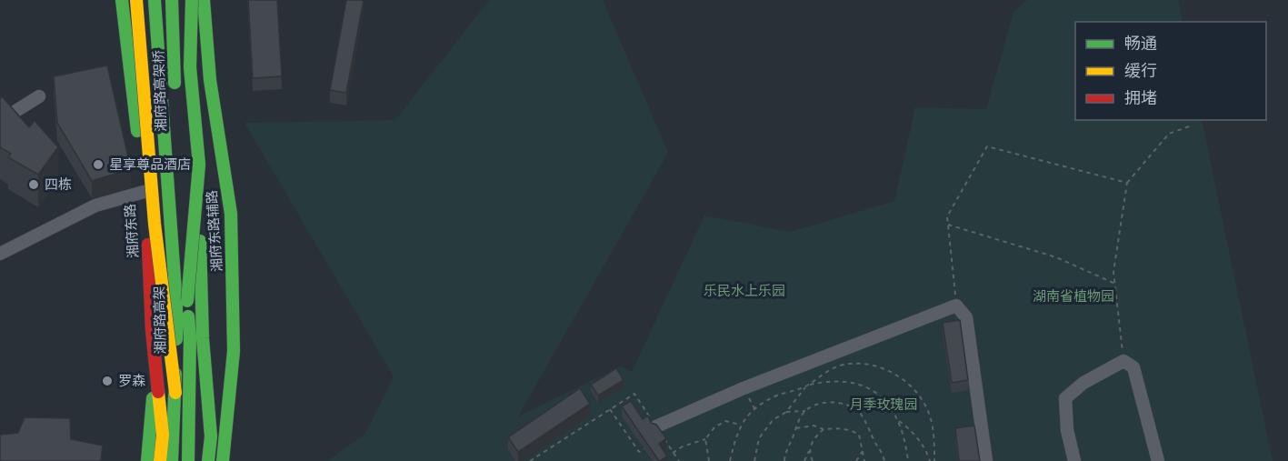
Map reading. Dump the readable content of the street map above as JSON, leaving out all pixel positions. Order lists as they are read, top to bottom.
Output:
{
  "streets": {
    "main road": [
      "湘府路高架桥",
      "湘府东路",
      "湘府东路辅路",
      "湘府路高架"
    ]
  },
  "crossings": [
    ["湘府路高架桥", "湘府路高架"]
  ],
  "parks": ["乐民水上乐园", "湖南省植物园", "月季玫瑰园"],
  "places": ["星享尊品酒店", "四栋", "罗森"],
  "legend": ["畅通", "缓行", "拥堵"]
}
